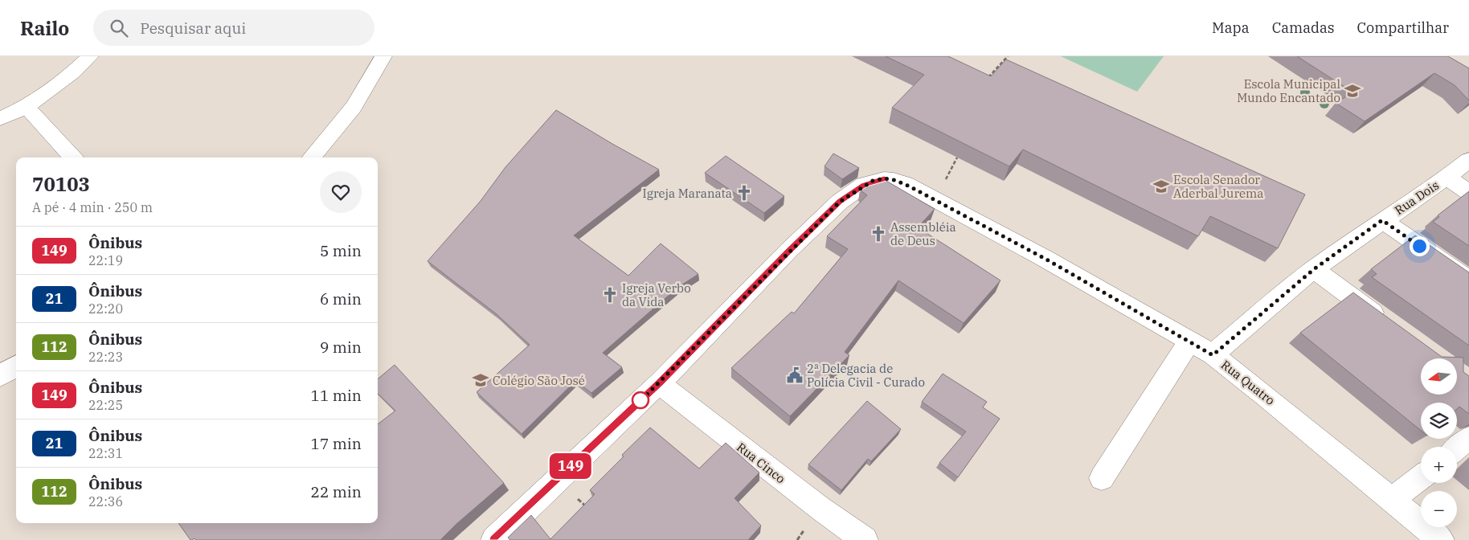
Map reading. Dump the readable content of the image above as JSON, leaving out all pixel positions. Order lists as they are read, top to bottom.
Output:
{
  "streets": {
    "street": ["Rua Dois", "Rua Quatro", "Rua Cinco"]
  },
  "crossings": [
    ["Rua Dois", "Rua Quatro"],
    ["Rua Quatro", "Rua Cinco"]
  ],
  "places": {
    "school or university": ["Escola Municipal Mundo Encantado", "Escola Senador Aderbal Jurema", "Colégio São José"],
    "church": ["Igreja Maranata", "Assembléia de Deus", "Igreja Verbo da Vida"],
    "public building": ["2ª Delegacia de Polícia Civil - Curado"]
  },
  "lines": ["bus line 149"],
  "north": "left",
  "page": {
    "header": "Railo",
    "search": "Pesquisar aqui",
    "nav": ["Mapa", "Camadas", "Compartilhar"],
    "on_map": "149",
    "heading": ["70103", "A pé · 4 min · 250 m"],
    "list": [
      {
        "mark": "149",
        "name": "Ônibus",
        "note": "22:19",
        "value": "5 min"
      },
      {
        "mark": "21",
        "name": "Ônibus",
        "note": "22:20",
        "value": "6 min"
      },
      {
        "mark": "112",
        "name": "Ônibus",
        "note": "22:23",
        "value": "9 min"
      },
      {
        "mark": "149",
        "name": "Ônibus",
        "note": "22:25",
        "value": "11 min"
      },
      {
        "mark": "21",
        "name": "Ônibus",
        "note": "22:31",
        "value": "17 min"
      },
      {
        "mark": "112",
        "name": "Ônibus",
        "note": "22:36",
        "value": "22 min"
      }
    ],
    "map_buttons": ["+", "−"]
  }
}
